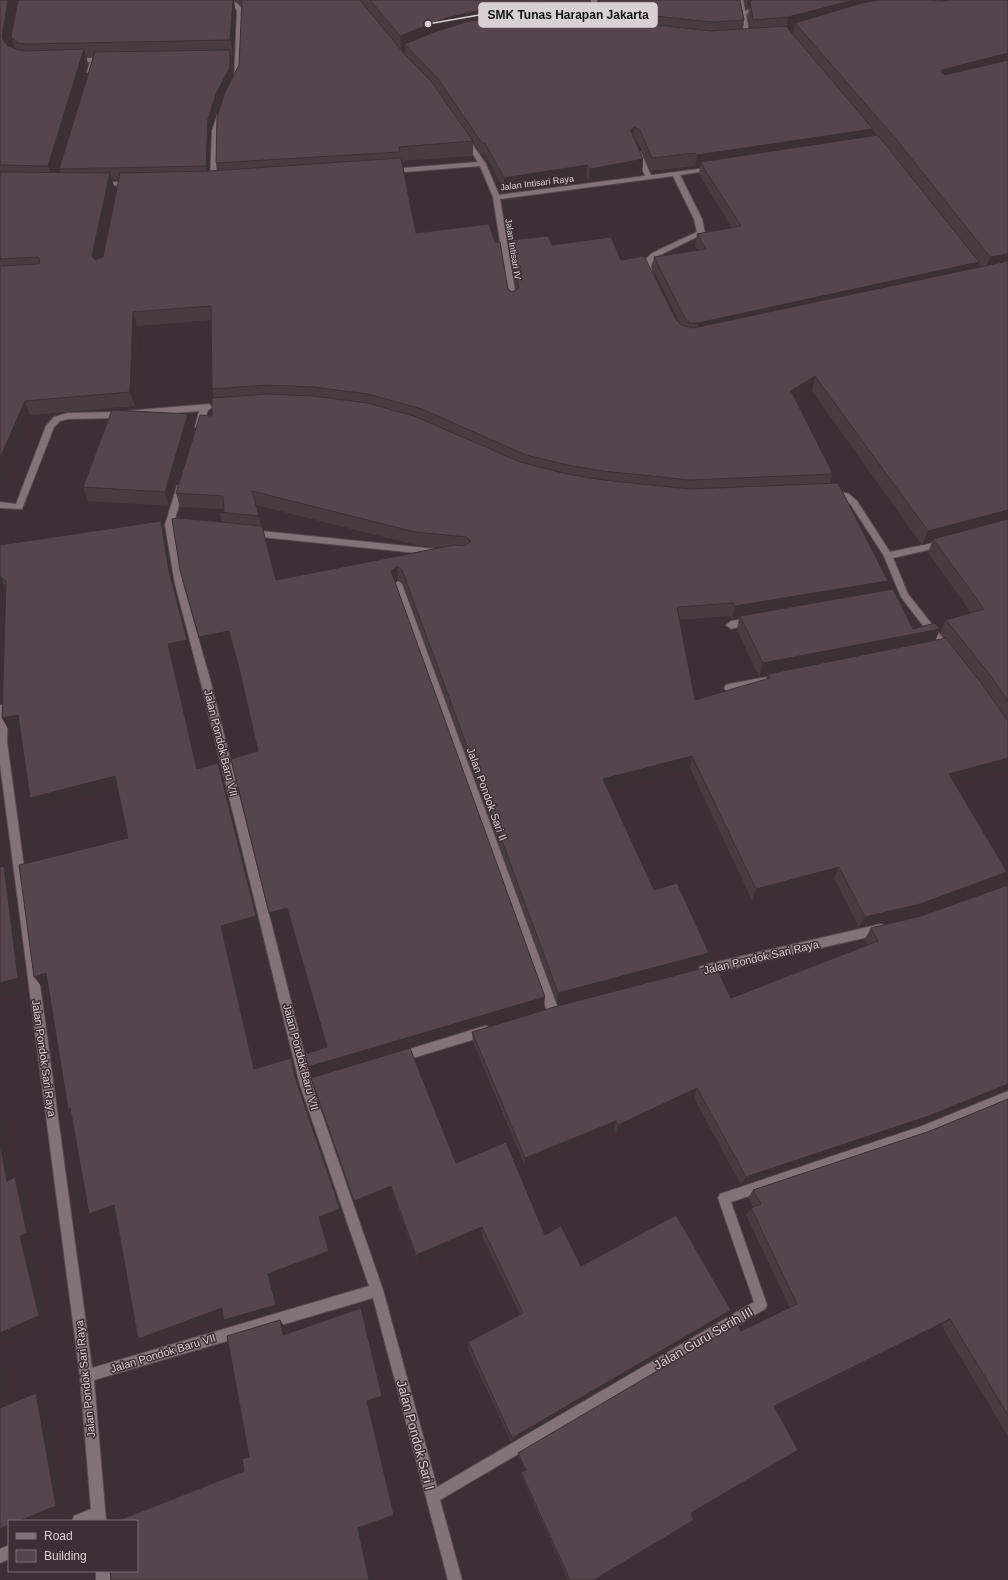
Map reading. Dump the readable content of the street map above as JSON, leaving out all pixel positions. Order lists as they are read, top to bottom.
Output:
{
  "streets": {
    "street": [
      "Jalan Intisari Raya",
      "Jalan Intisari IV",
      "Jalan Pondok Baru VII",
      "Jalan Pondok Sari II",
      "Jalan Pondok Sari Raya",
      "Jalan Guru Serih III",
      "Jalan Pondok Sari I"
    ]
  },
  "crossings": [
    ["Jalan Intisari Raya", "Jalan Intisari IV"],
    ["Jalan Pondok Baru VII", "Jalan Pondok Sari Raya"],
    ["Jalan Pondok Baru VII", "Jalan Pondok Sari I"],
    ["Jalan Guru Serih III", "Jalan Pondok Sari I"]
  ],
  "places": ["SMK Tunas Harapan Jakarta"],
  "legend": ["Road", "Building"]
}
